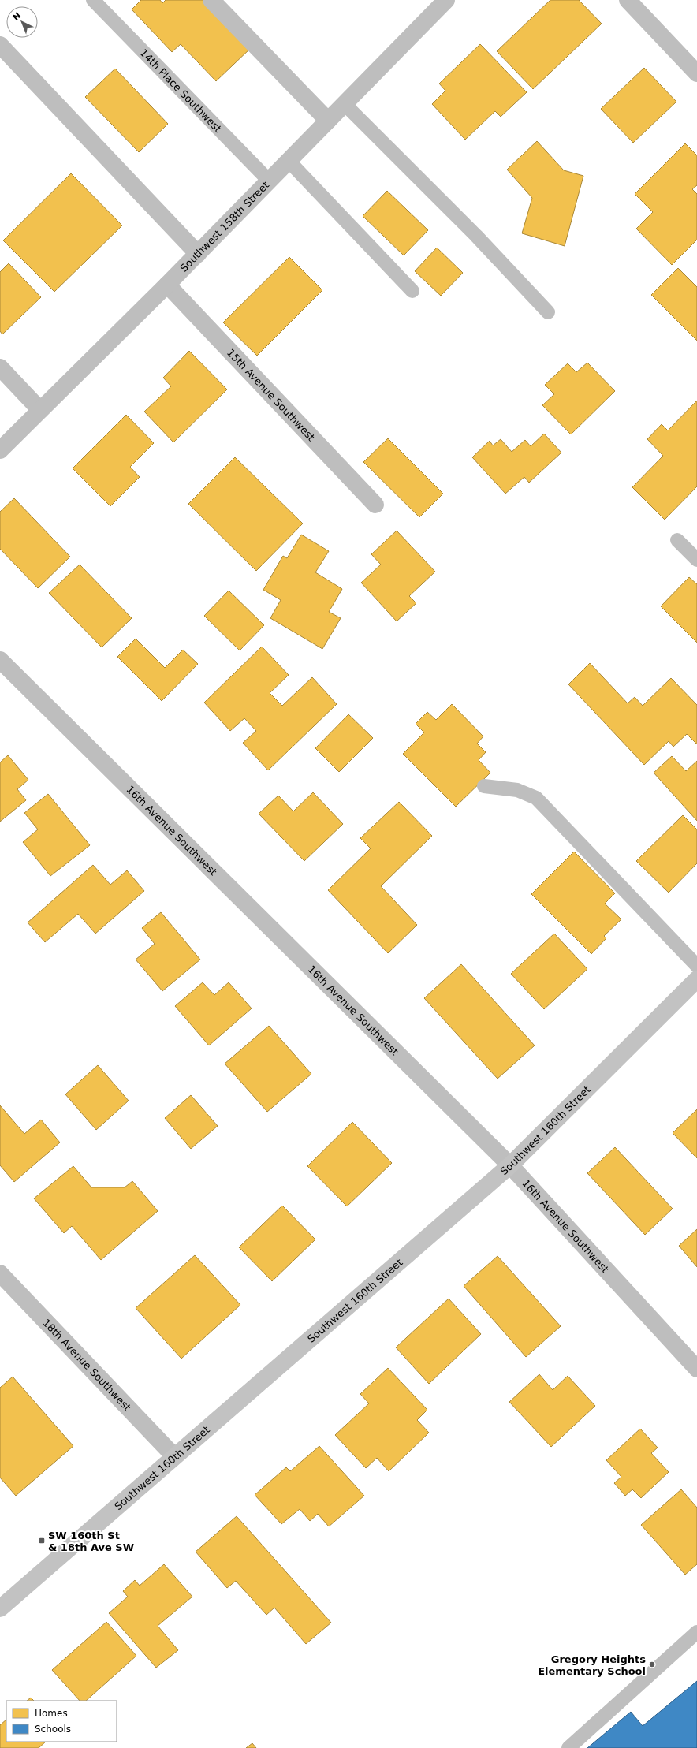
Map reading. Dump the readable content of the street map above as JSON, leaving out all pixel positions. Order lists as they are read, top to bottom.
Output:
{
  "streets": {
    "street": [
      "Southwest 158th Street",
      "15th Avenue Southwest",
      "16th Avenue Southwest",
      "Southwest 160th Street",
      "18th Avenue Southwest"
    ],
    "lane": ["14th Place Southwest"]
  },
  "crossings": [
    ["14th Place Southwest", "Southwest 158th Street"],
    ["Southwest 158th Street", "15th Avenue Southwest"],
    ["16th Avenue Southwest", "Southwest 160th Street"],
    ["Southwest 160th Street", "18th Avenue Southwest"]
  ],
  "places": {
    "transit": ["SW 160th St & 18th Ave SW"],
    "other": ["Gregory Heights Elementary School"]
  },
  "legend": ["Homes", "Schools"],
  "north": "top left"
}
